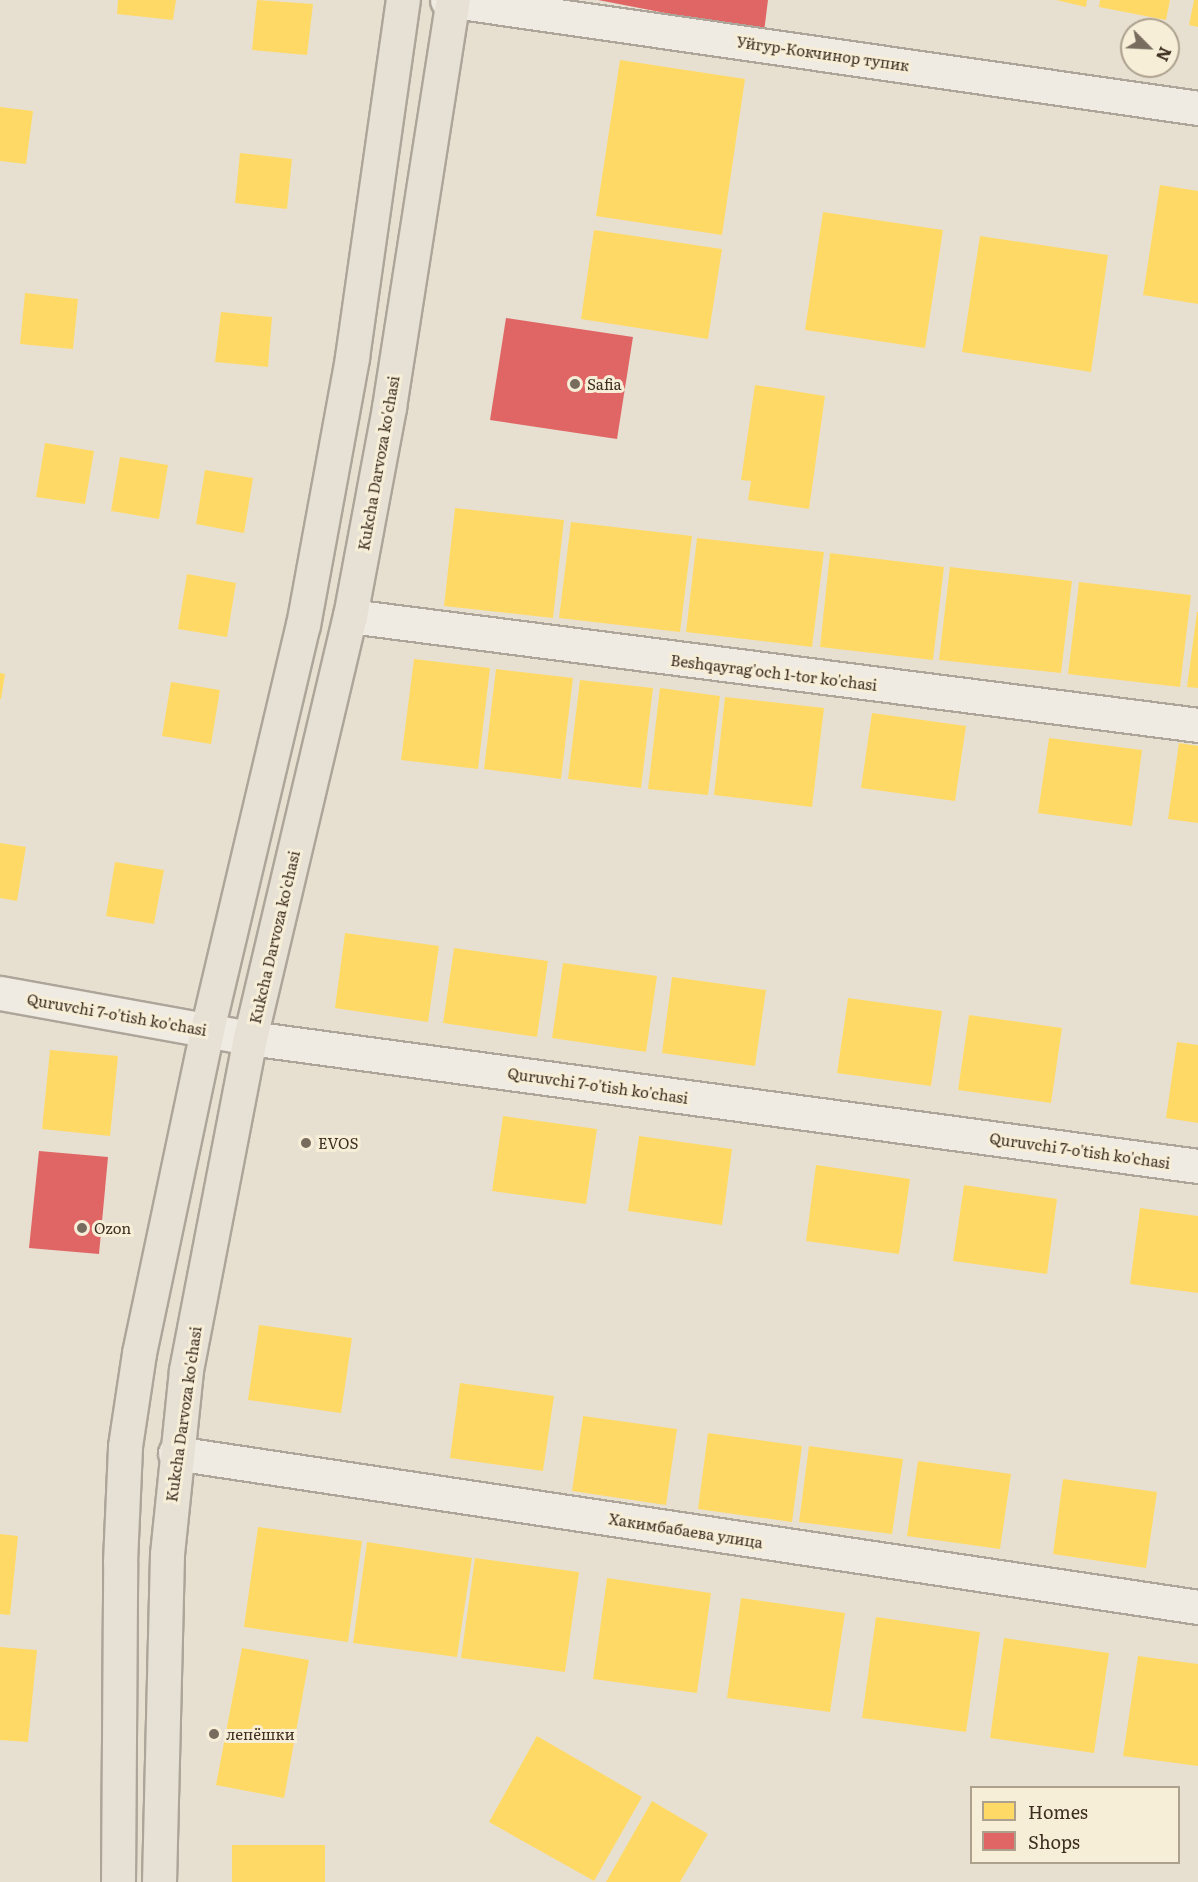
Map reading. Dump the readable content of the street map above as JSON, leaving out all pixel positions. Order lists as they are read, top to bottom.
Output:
{
  "streets": {
    "main road": ["Kukcha Darvoza ko'chasi"],
    "street": [
      "Уйгур-Кокчинор тупик",
      "Beshqayrag'och 1-tor ko'chasi",
      "Quruvchi 7-o'tish ko'chasi",
      "Хакимбабаева улица"
    ]
  },
  "crossings": [
    ["Уйгур-Кокчинор тупик", "Kukcha Darvoza ko'chasi"],
    ["Kukcha Darvoza ko'chasi", "Beshqayrag'och 1-tor ko'chasi"],
    ["Kukcha Darvoza ko'chasi", "Quruvchi 7-o'tish ko'chasi"],
    ["Kukcha Darvoza ko'chasi", "Хакимбабаева улица"]
  ],
  "places": [
    "Safia",
    "EVOS",
    "Ozon",
    "лепёшки"
  ],
  "legend": ["Homes", "Shops"],
  "north": "bottom right"
}
